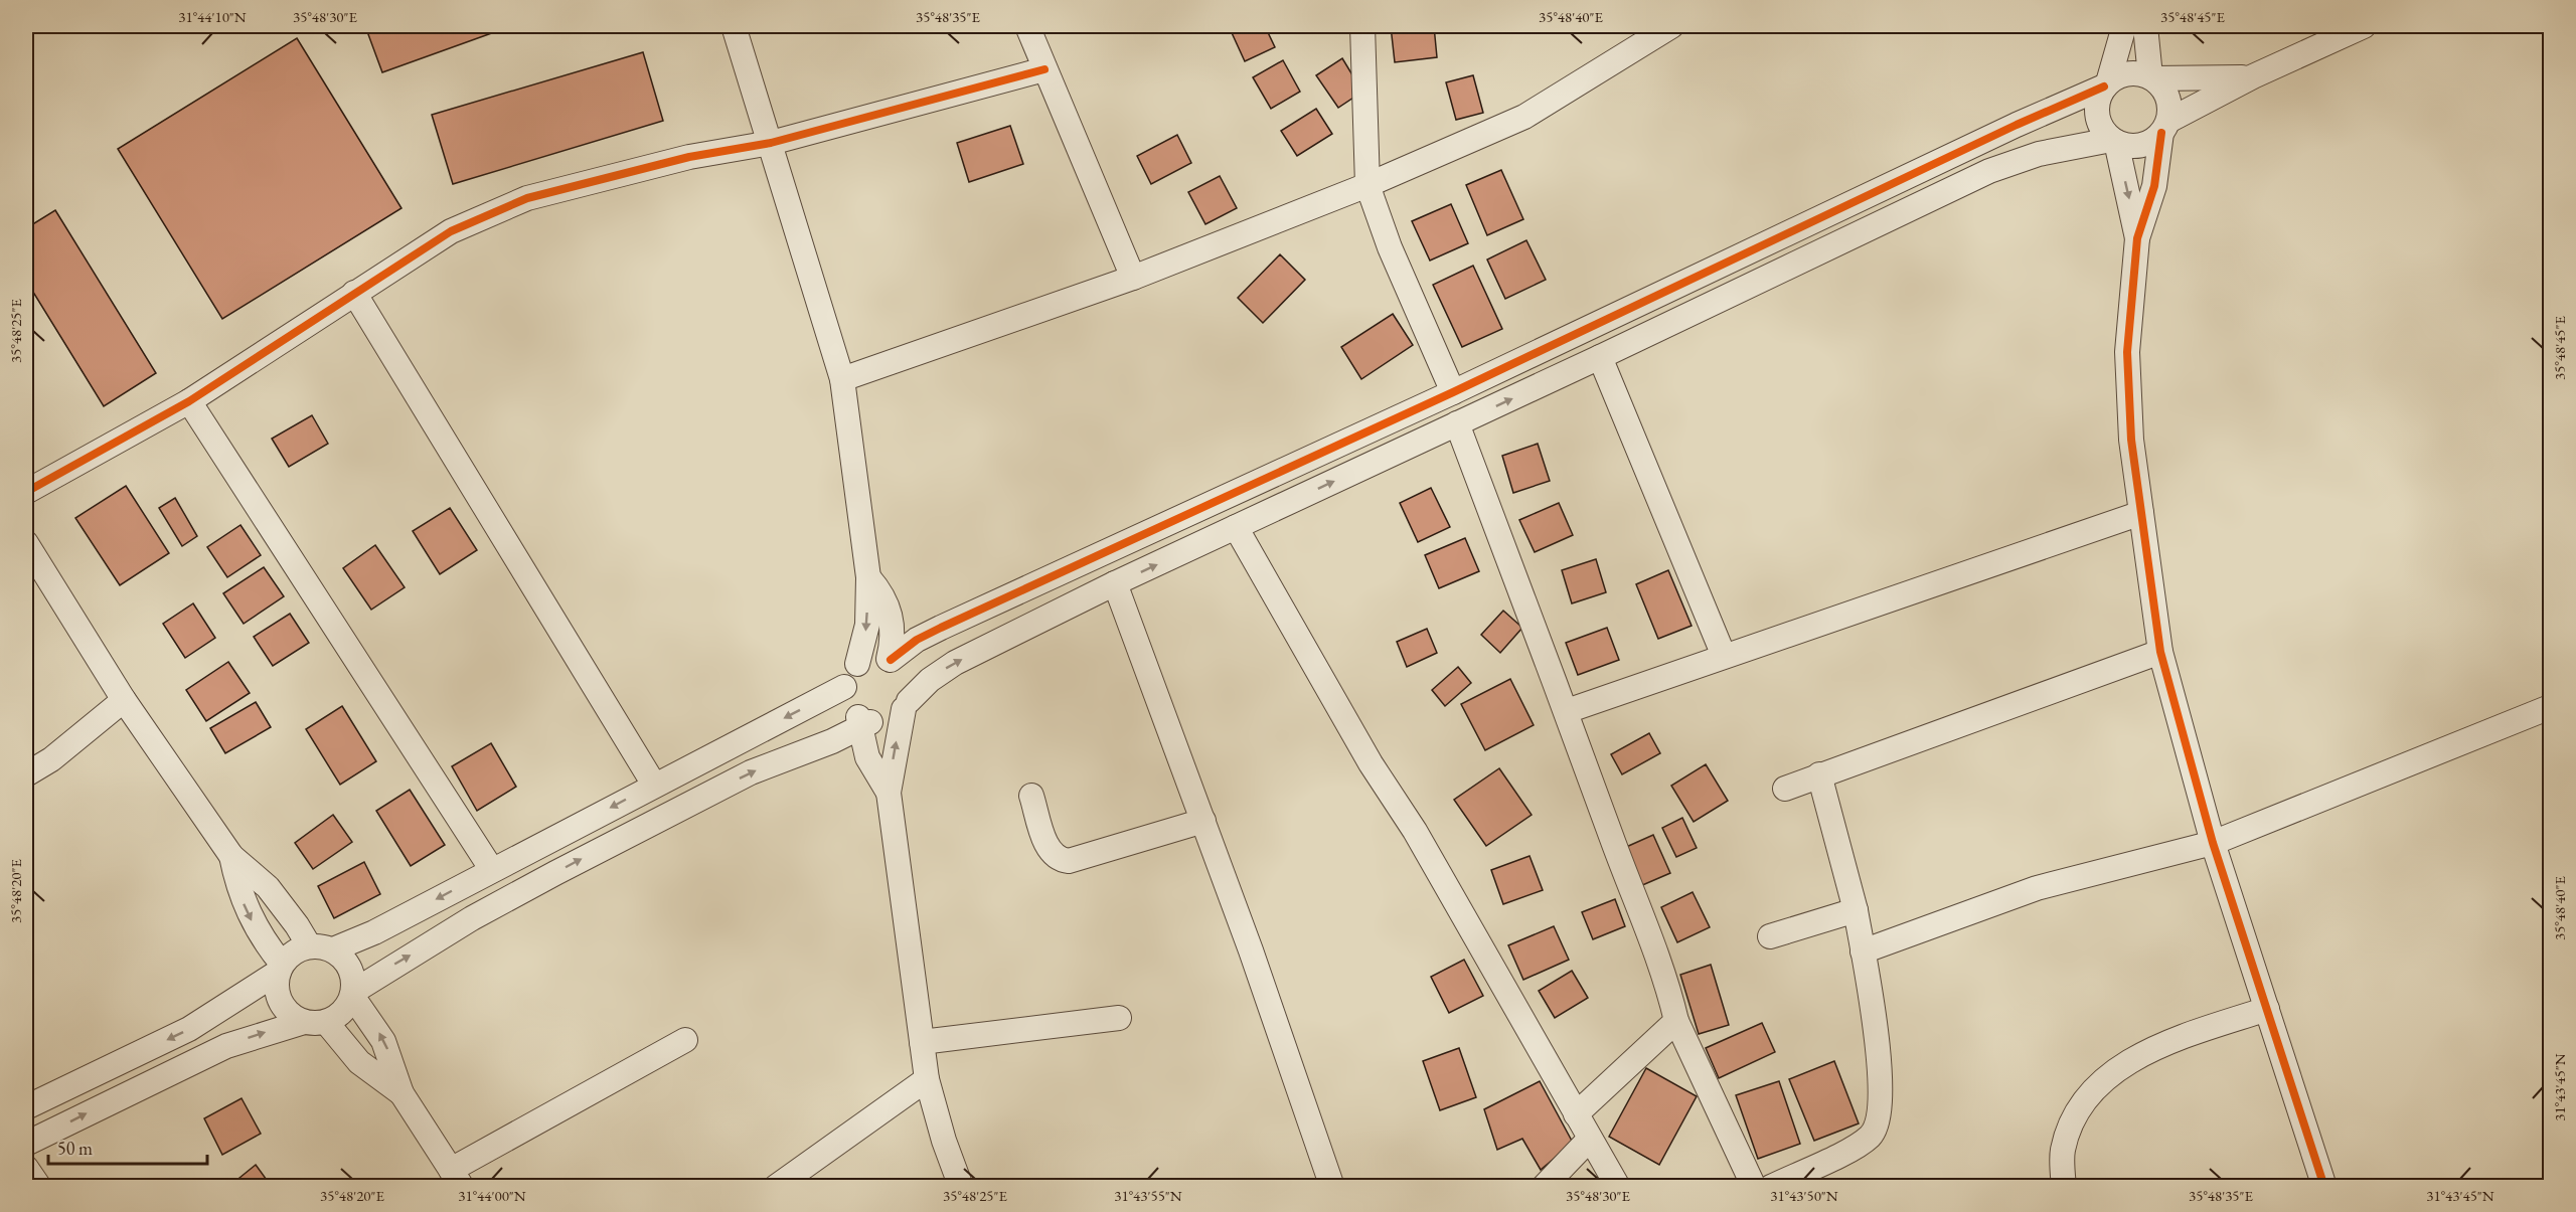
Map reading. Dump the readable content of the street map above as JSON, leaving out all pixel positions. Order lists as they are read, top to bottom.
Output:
{
  "scale_bar": "50 m",
  "coordinates": [
    "31°44'10\"N",
    "35°48'30\"E",
    "35°48'35\"E",
    "35°48'40\"E",
    "35°48'45\"E",
    "35°48'25\"E",
    "35°48'20\"E",
    "31°43'45\"N",
    "31°44'00\"N",
    "31°43'55\"N",
    "31°43'50\"N"
  ]
}
